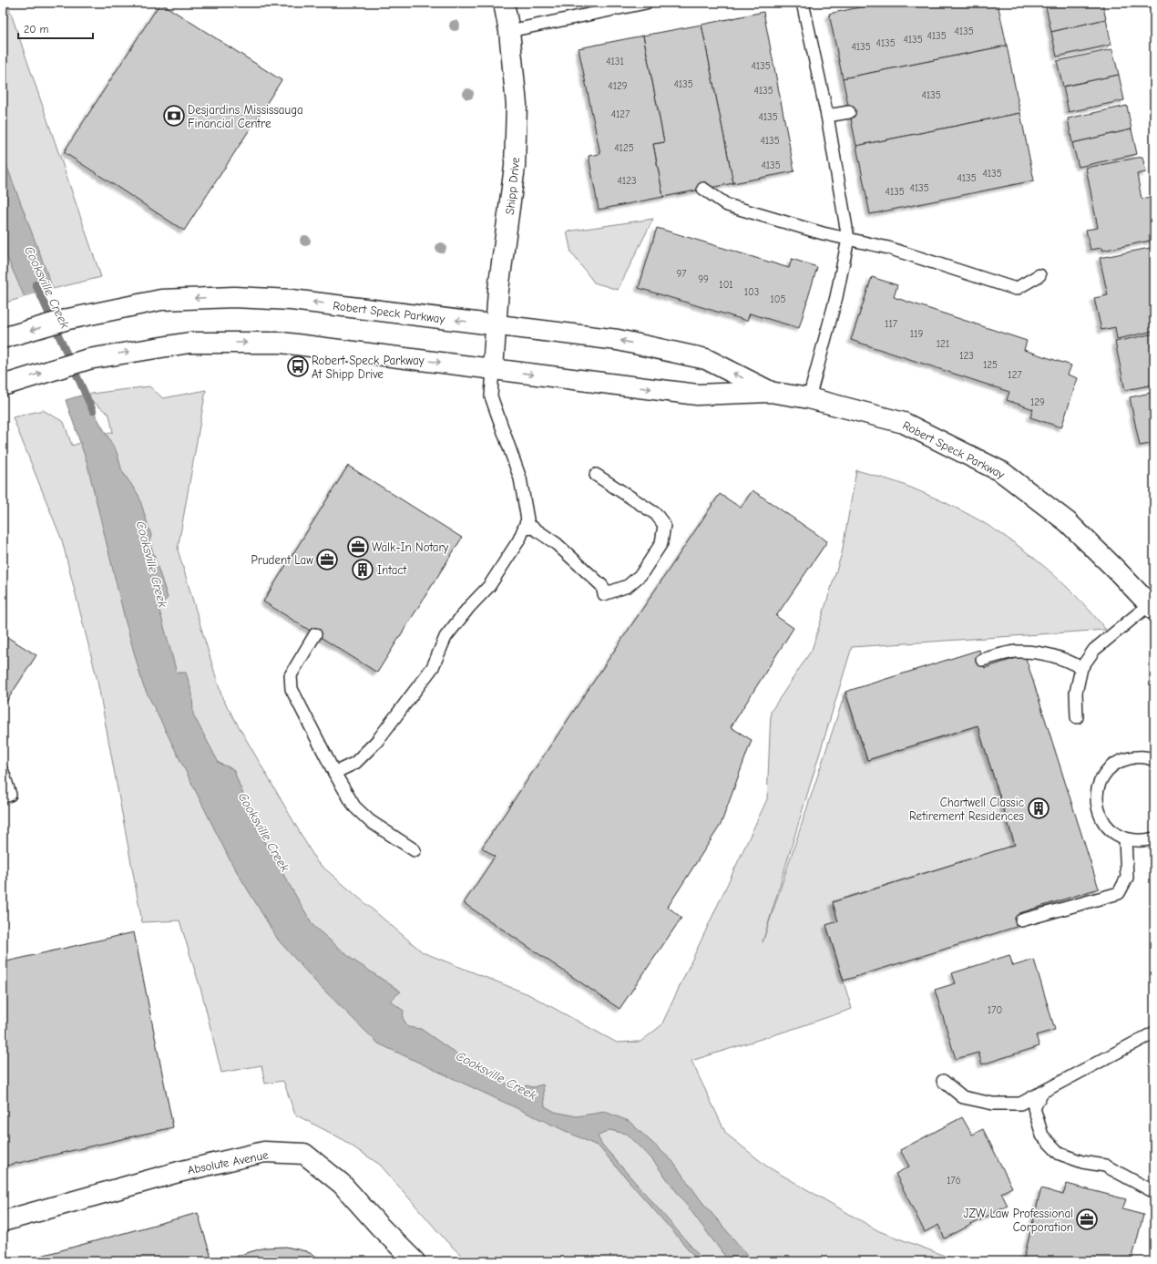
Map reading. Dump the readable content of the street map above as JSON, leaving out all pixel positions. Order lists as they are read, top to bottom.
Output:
{
  "streets": {
    "street": ["Shipp Drive", "Robert Speck Parkway", "Absolute Avenue"]
  },
  "crossings": [
    ["Shipp Drive", "Robert Speck Parkway"]
  ],
  "water": ["Cooksville Creek"],
  "places": {
    "bank": ["Desjardins Mississauga Financial Centre"],
    "bus stop": ["Robert Speck Parkway At Shipp Drive"],
    "office": ["Walk-In Notary", "Prudent Law", "JZW Law Professional Corporation"],
    "building": ["Intact", "Chartwell Classic Retirement Residences"]
  },
  "house_numbers": [
    "4135",
    "4135",
    "4135",
    "4135",
    "4135",
    "4131",
    "4135",
    "4135",
    "4129",
    "4135",
    "4135",
    "4127",
    "4135",
    "4135",
    "4125",
    "4135",
    "4135",
    "4135",
    "4123",
    "4135",
    "4135",
    "97",
    "99",
    "101",
    "103",
    "105",
    "117",
    "119",
    "121",
    "123",
    "125",
    "127",
    "129",
    "170",
    "176"
  ],
  "scale_bar": "20 m"
}
